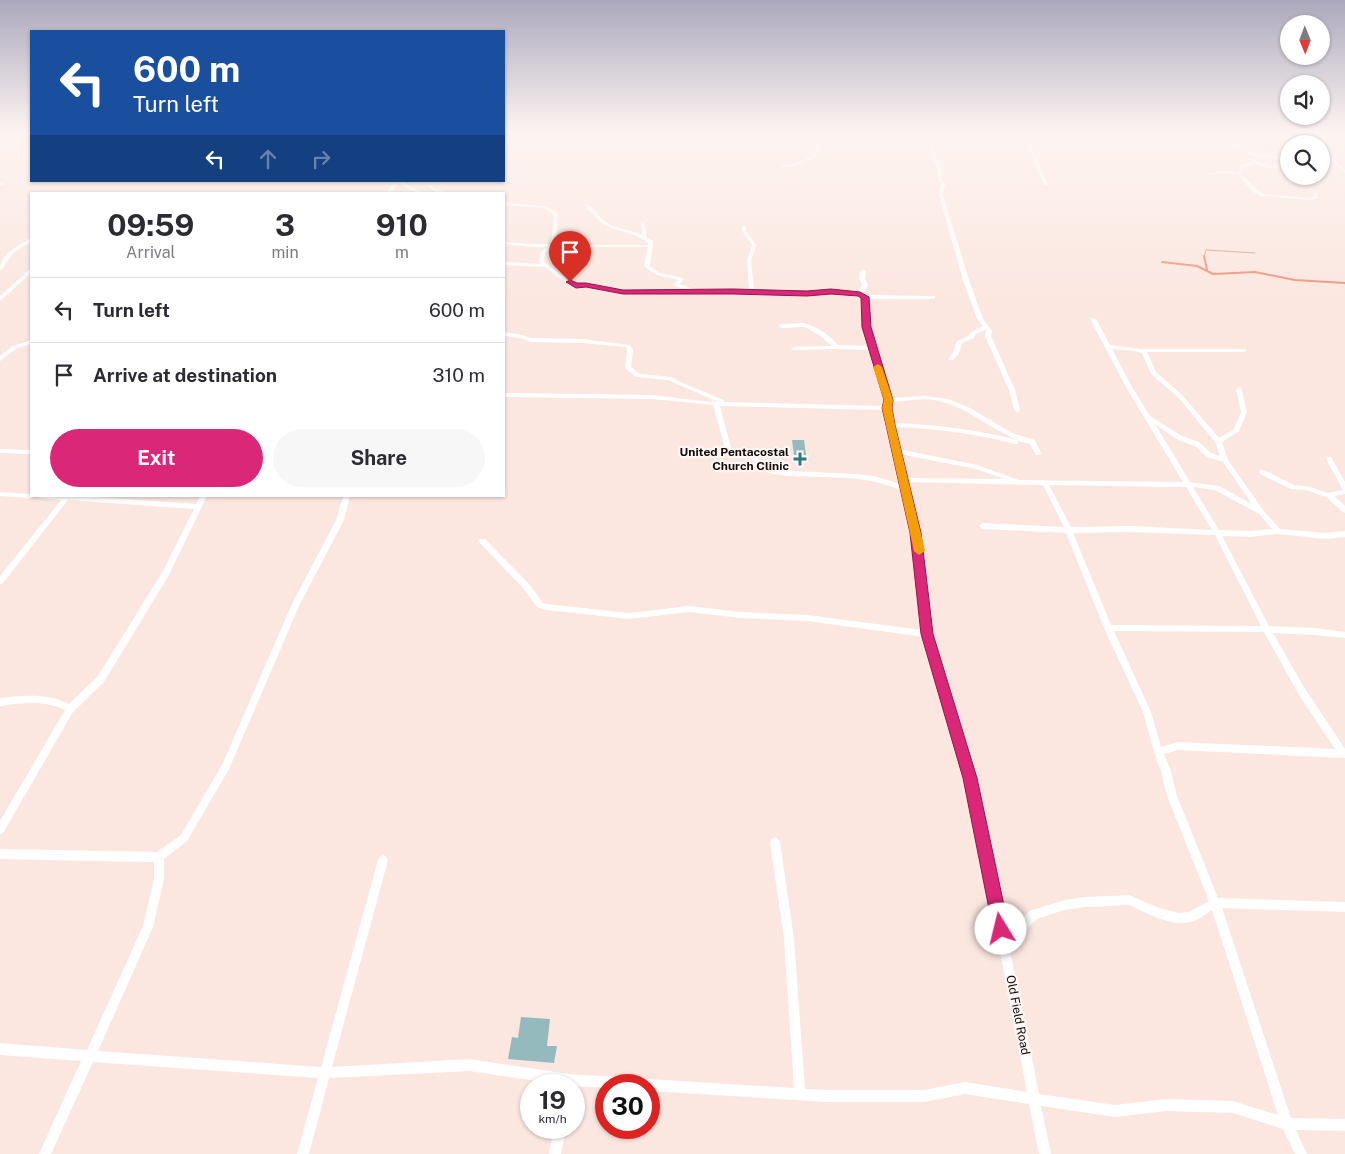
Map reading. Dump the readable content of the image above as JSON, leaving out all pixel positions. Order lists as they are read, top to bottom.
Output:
{
  "streets": {
    "street": ["Old Field Road"]
  },
  "places": {
    "health": ["United Pentacostal Church Clinic"]
  },
  "north": "bottom",
  "page": {
    "turn": ["600 m", "Turn left"],
    "eta": [
      "09:59",
      "Arrival",
      "3",
      "min",
      "910",
      "m"
    ],
    "list": [
      {
        "name": "Turn left",
        "value": "600 m"
      },
      {
        "name": "Arrive at destination",
        "value": "310 m"
      }
    ],
    "buttons": ["Exit", "Share"],
    "speed": "19 km/h",
    "limit": "30"
  }
}
